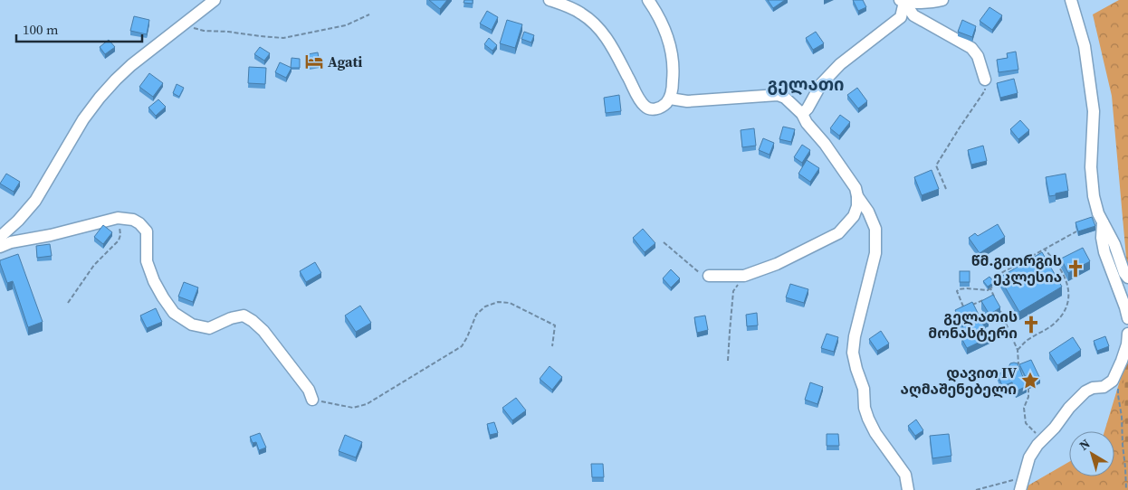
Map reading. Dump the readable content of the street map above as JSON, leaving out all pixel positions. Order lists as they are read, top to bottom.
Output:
{
  "districts": ["გელათი"],
  "places": {
    "hotel": ["Agati"],
    "church": ["წმ.გიორგის ეკლესია", "გელათის მონასტერი"],
    "place": ["დავით IV აღმაშენებელი"]
  },
  "scale_bar": "100 m",
  "north": "top left"
}
